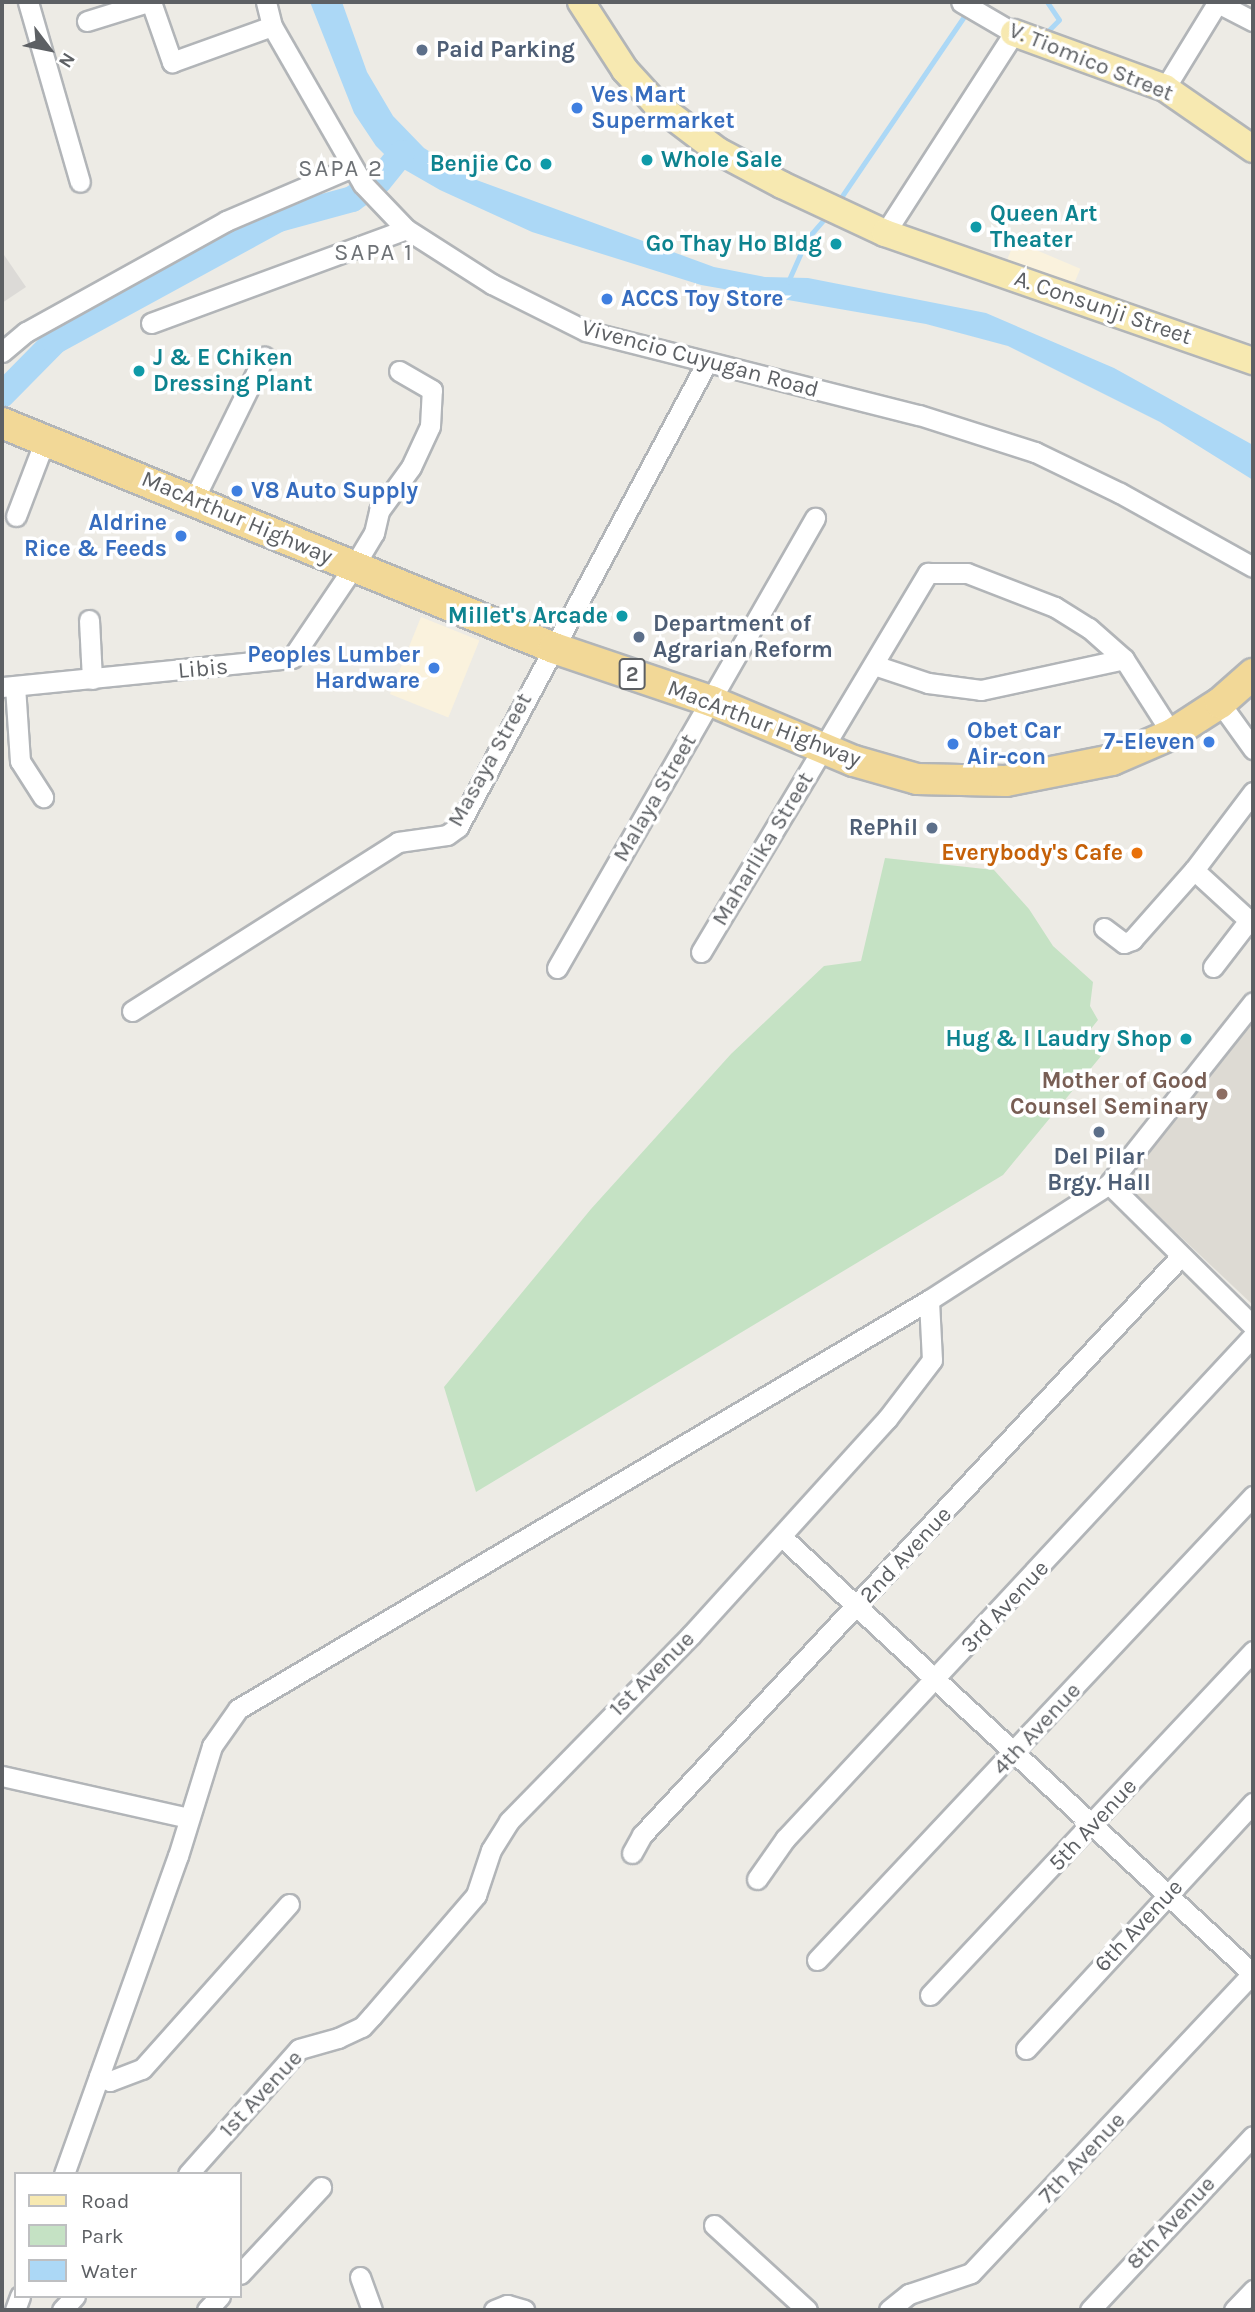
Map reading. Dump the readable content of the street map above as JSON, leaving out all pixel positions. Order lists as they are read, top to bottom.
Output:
{
  "streets": {
    "highway": ["MacArthur Highway", "2"],
    "main road": ["V. Tiomico Street", "A. Consunji Street"],
    "street": [
      "Vivencio Cuyugan Road",
      "Libis",
      "Masaya Street",
      "Malaya Street",
      "Maharlika Street",
      "2nd Avenue",
      "3rd Avenue",
      "1st Avenue",
      "4th Avenue",
      "5th Avenue",
      "6th Avenue",
      "7th Avenue",
      "8th Avenue"
    ]
  },
  "crossings": [
    ["Vivencio Cuyugan Road", "Masaya Street"],
    ["MacArthur Highway", "Libis"],
    ["MacArthur Highway", "Masaya Street"],
    ["MacArthur Highway", "Malaya Street"],
    ["MacArthur Highway", "Maharlika Street"]
  ],
  "districts": ["SAPA 2", "SAPA 1"],
  "places": [
    "Paid Parking",
    "Ves Mart Supermarket",
    "Whole Sale",
    "Benjie Co",
    "Queen Art Theater",
    "Go Thay Ho Bldg",
    "ACCS Toy Store",
    "J & E Chiken Dressing Plant",
    "V8 Auto Supply",
    "Aldrine Rice & Feeds",
    "Millet's Arcade",
    "Department of Agrarian Reform",
    "Peoples Lumber Hardware",
    "7-Eleven",
    "Obet Car Air-con",
    "RePhil",
    "Everybody's Cafe",
    "Hug & I Laudry Shop",
    "Mother of Good Counsel Seminary",
    "Del Pilar Brgy. Hall"
  ],
  "legend": ["Road", "Park", "Water"],
  "north": "bottom right"
}
